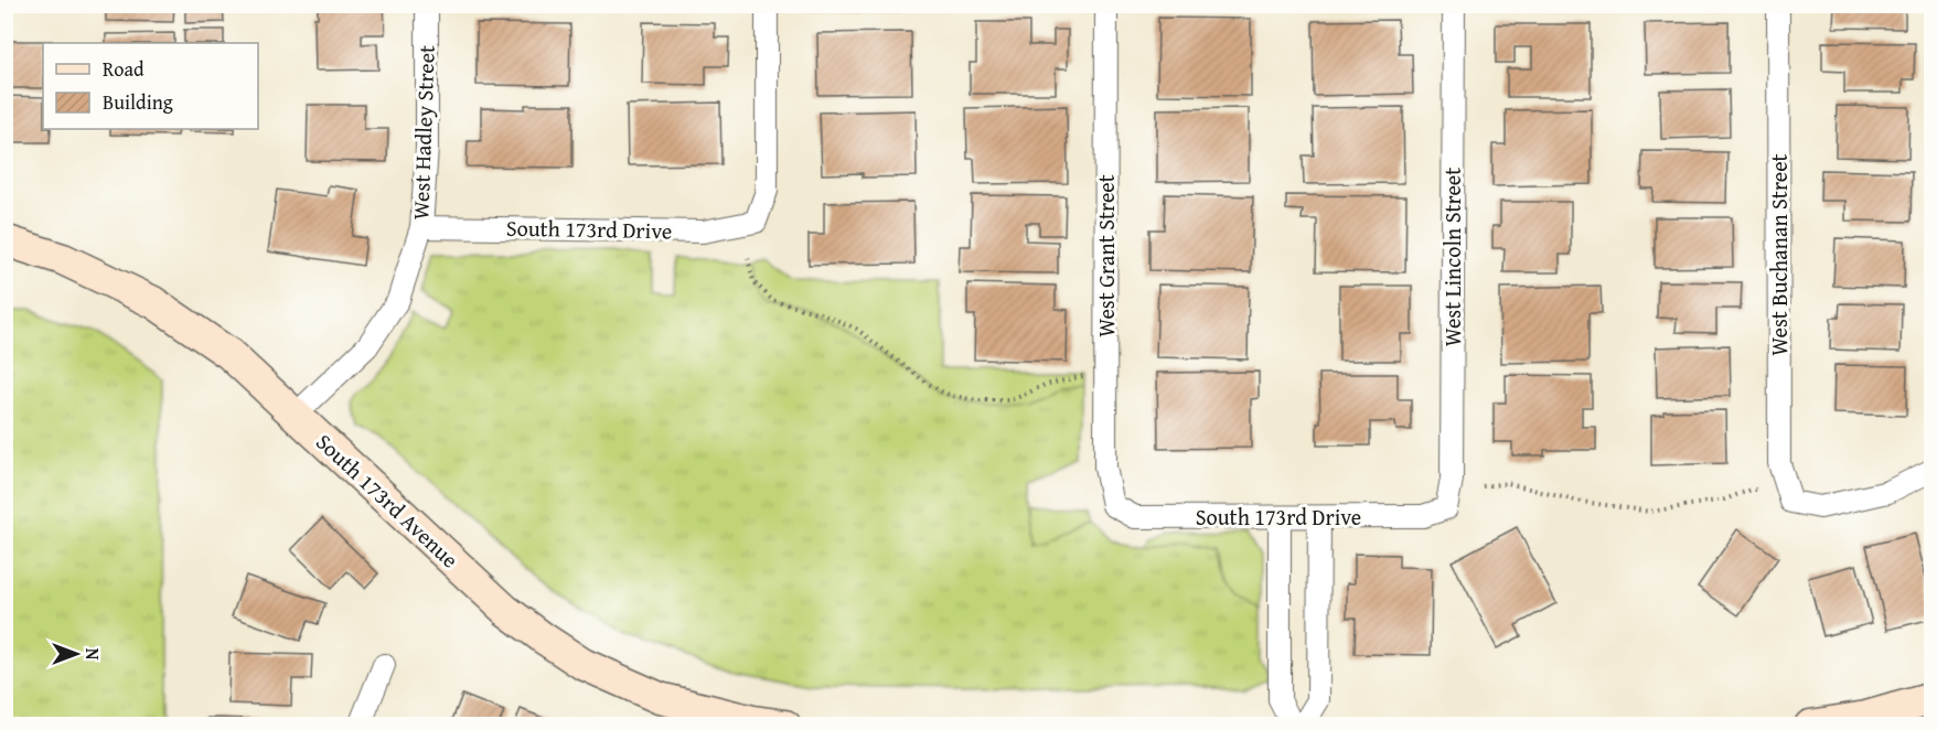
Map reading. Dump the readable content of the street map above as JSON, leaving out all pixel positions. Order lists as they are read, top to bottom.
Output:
{
  "streets": {
    "street": [
      "West Hadley Street",
      "South 173rd Drive",
      "West Buchanan Street",
      "West Grant Street",
      "West Lincoln Street",
      "South 173rd Avenue"
    ]
  },
  "crossings": [
    ["West Hadley Street", "South 173rd Drive"],
    ["West Hadley Street", "South 173rd Avenue"],
    ["South 173rd Drive", "West Grant Street"],
    ["South 173rd Drive", "West Lincoln Street"]
  ],
  "legend": ["Road", "Building"],
  "north": "right"
}
